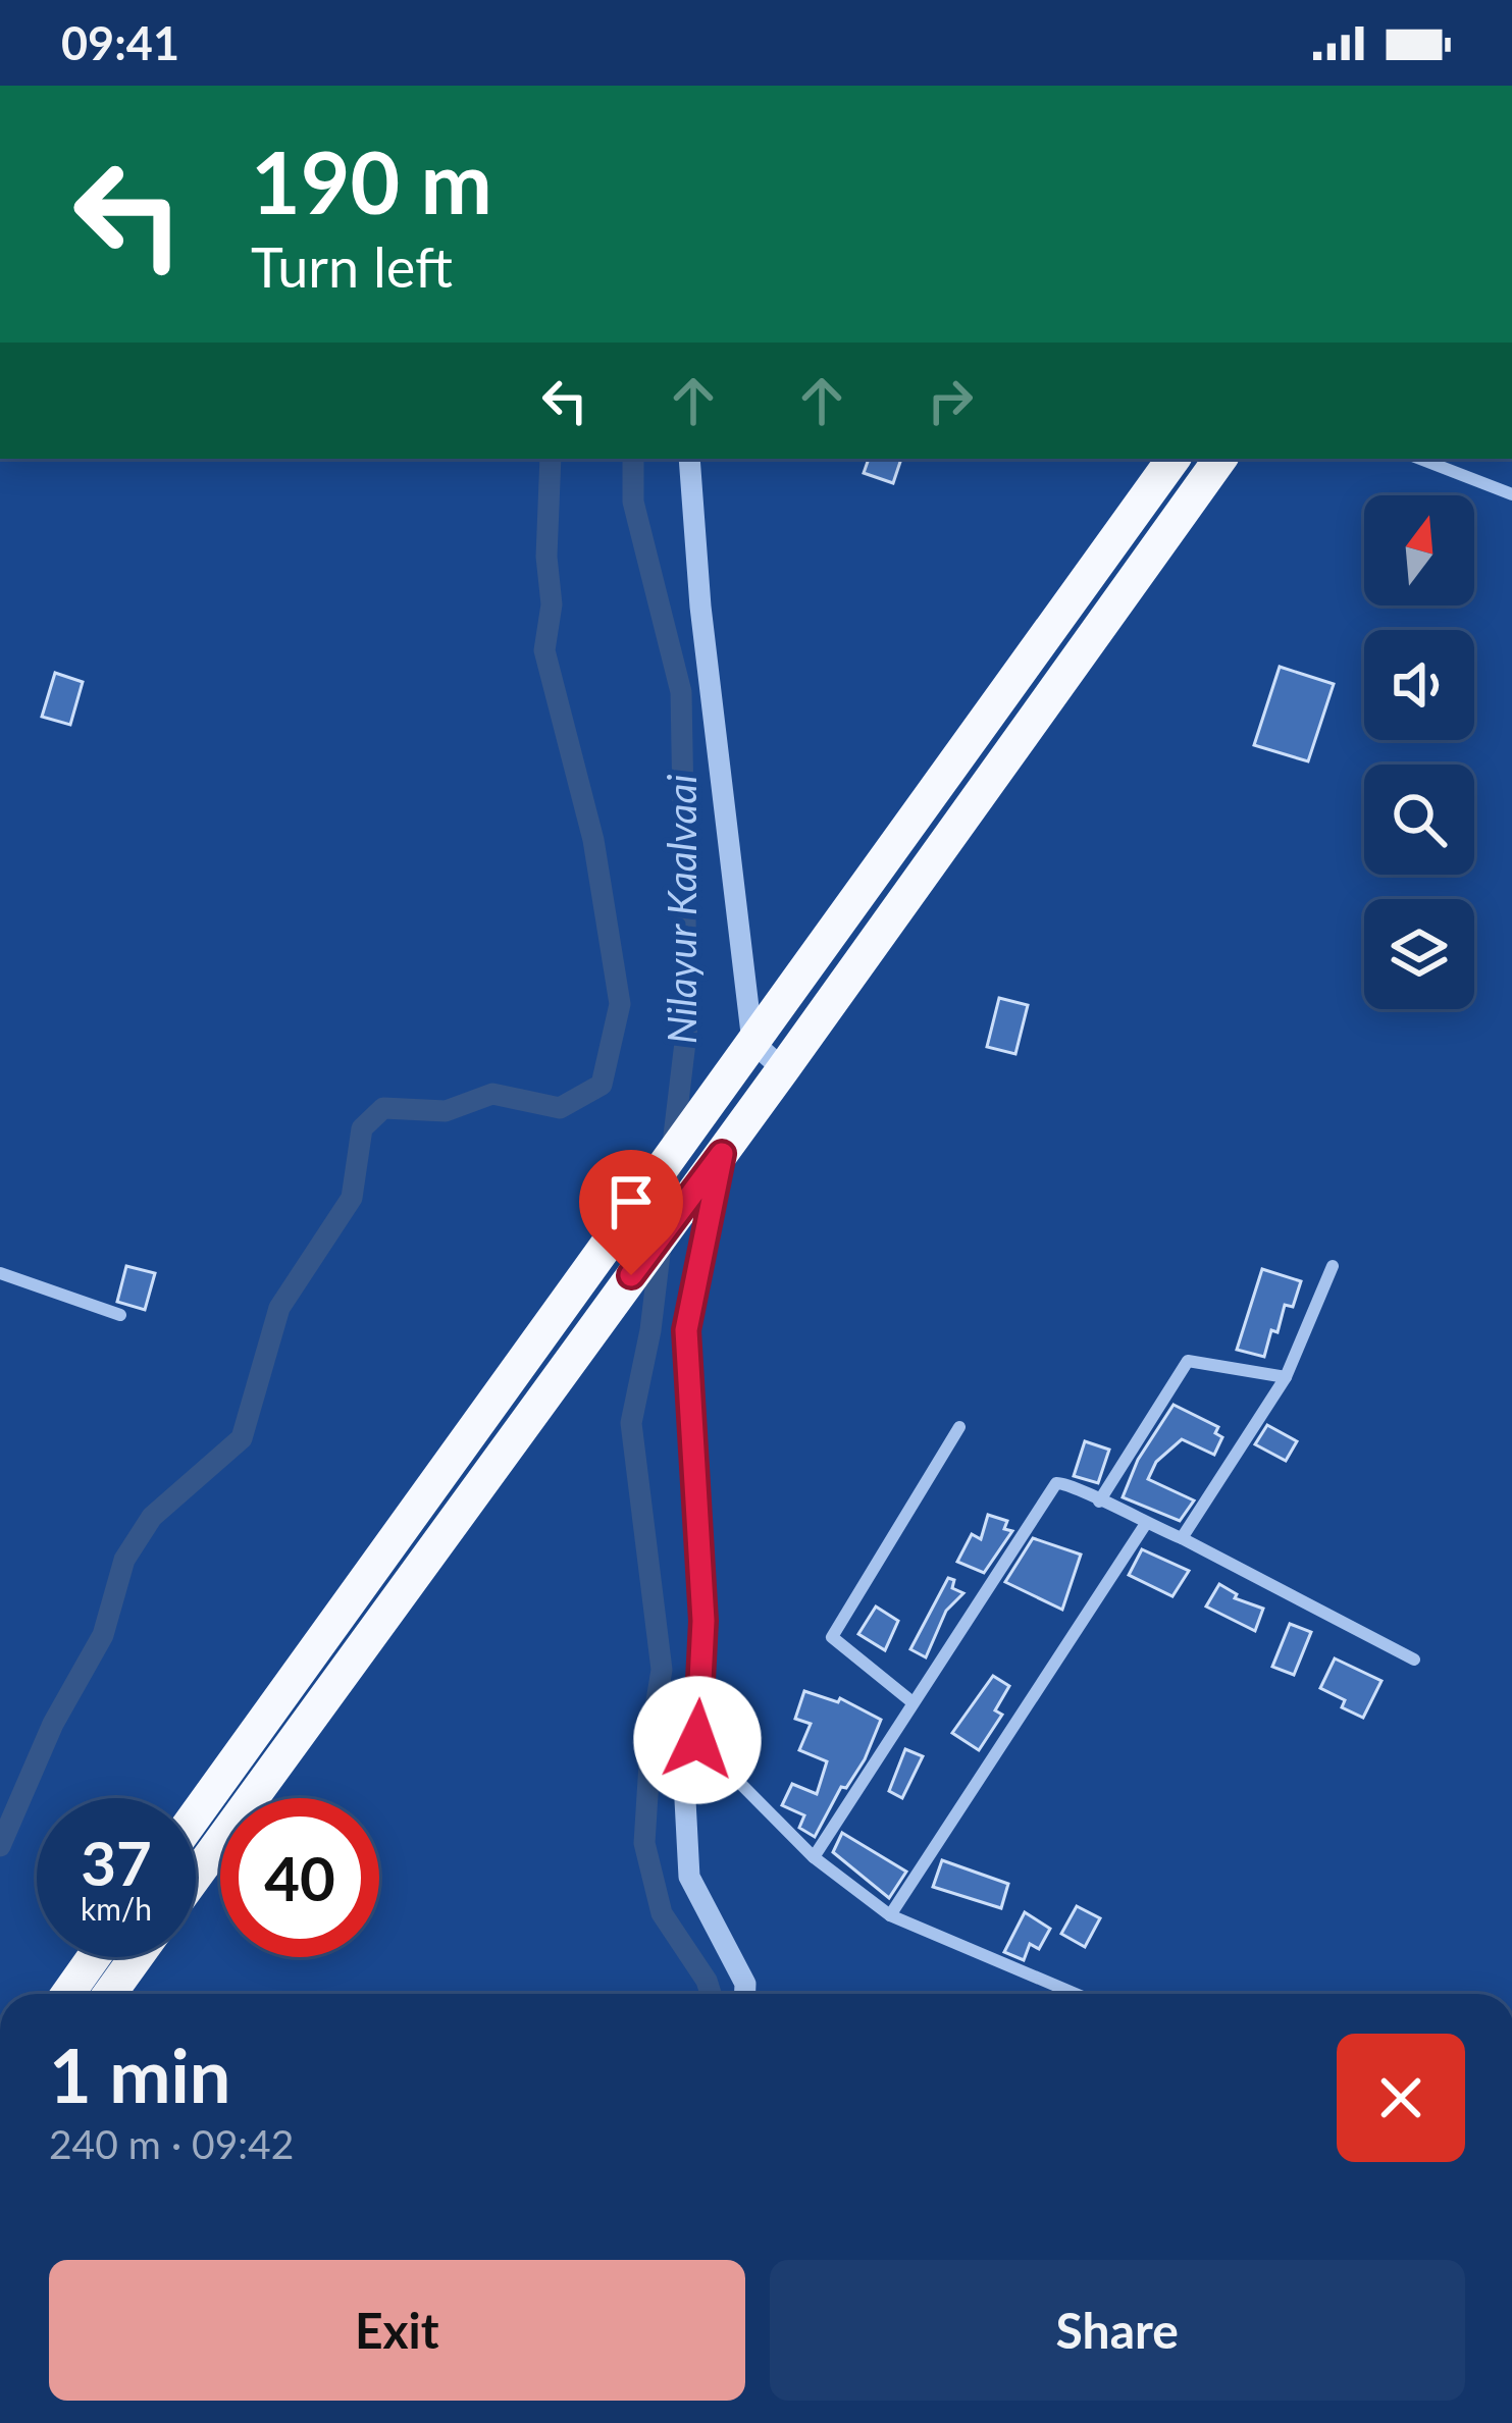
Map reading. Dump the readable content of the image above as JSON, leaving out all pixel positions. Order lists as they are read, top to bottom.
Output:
{
  "water": ["Nilayur Kaalvaai"],
  "north": "top",
  "page": {
    "status": "09:41",
    "turn": ["190 m", "Turn left"],
    "speed": "37 km/h",
    "limit": "40",
    "heading": ["1 min", "240 m · 09:42"],
    "buttons": ["Exit", "Share"]
  }
}
